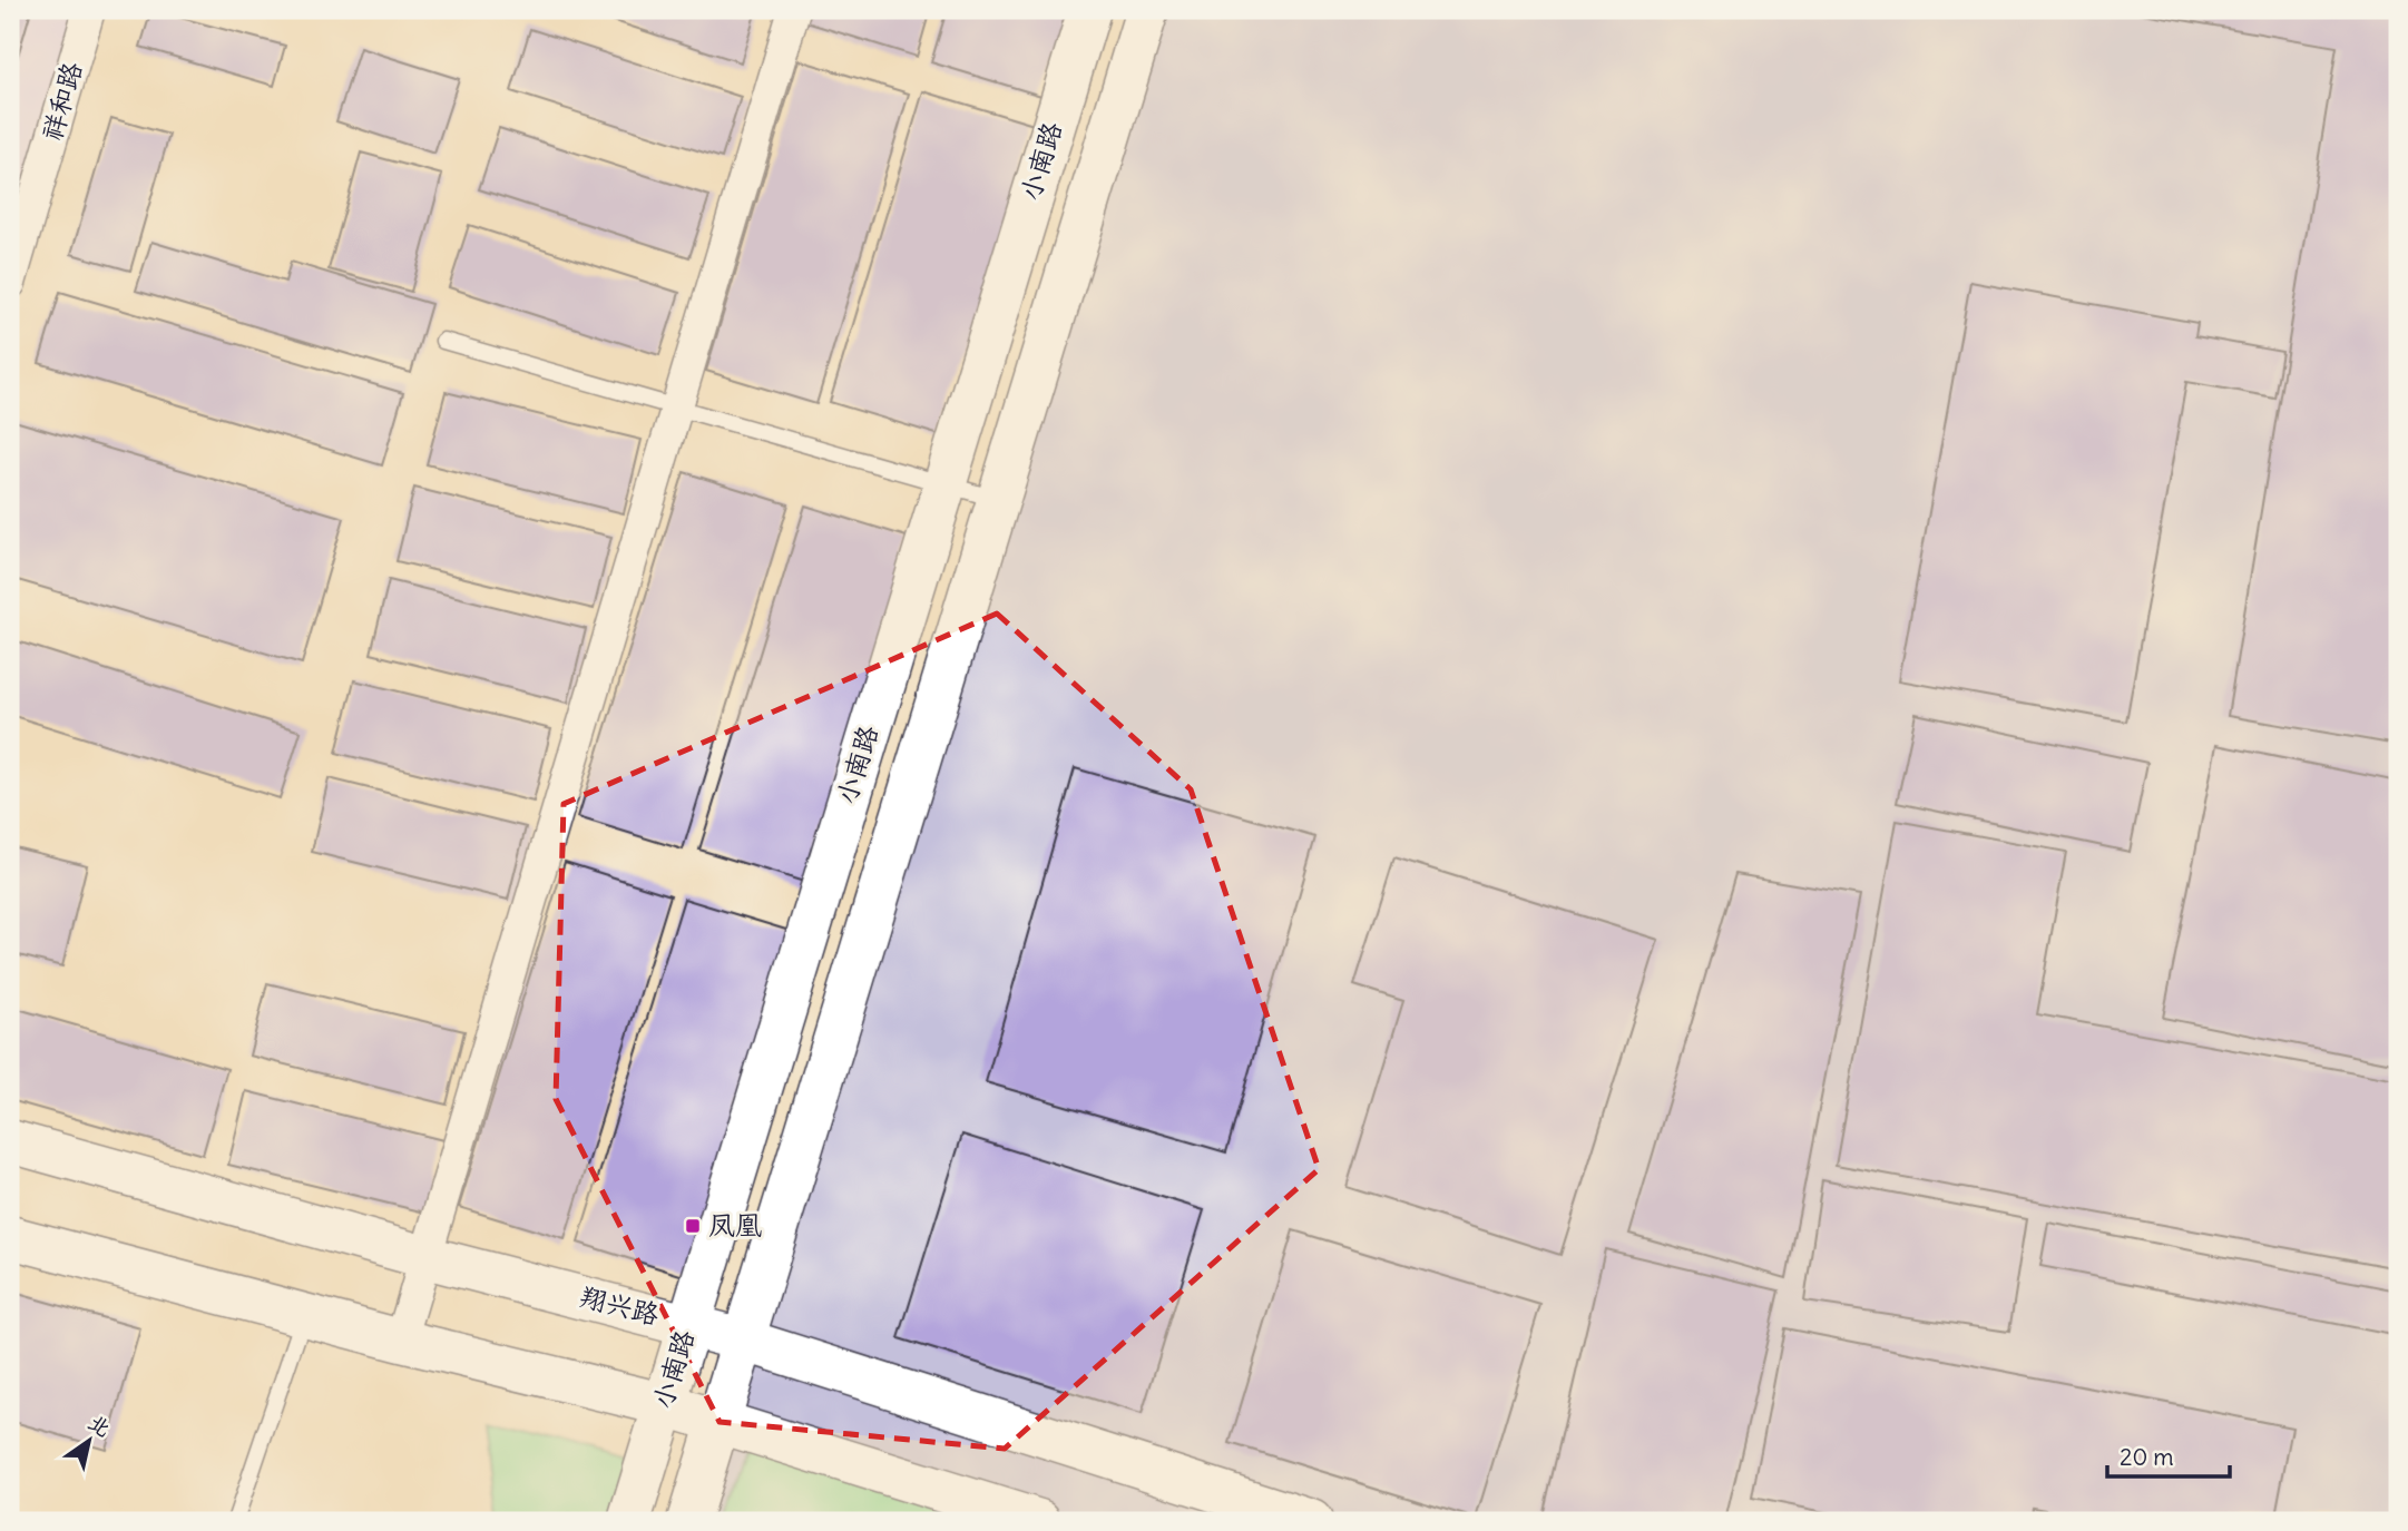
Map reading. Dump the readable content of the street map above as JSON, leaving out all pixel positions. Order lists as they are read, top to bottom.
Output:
{
  "streets": {
    "main road": ["小南路", "翔兴路"],
    "street": ["祥和路"]
  },
  "crossings": [
    ["小南路", "翔兴路"]
  ],
  "places": {
    "transit": ["凤凰"]
  },
  "scale_bar": "20 m",
  "north": "top right"
}
